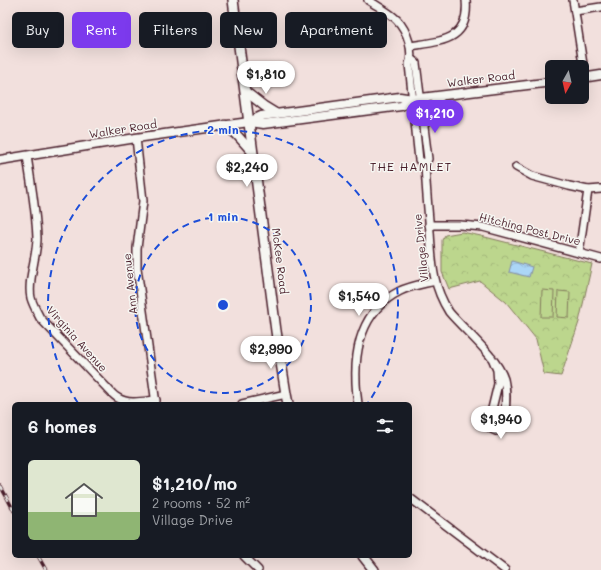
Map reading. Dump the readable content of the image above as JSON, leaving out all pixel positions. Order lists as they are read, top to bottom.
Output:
{
  "streets": {
    "main road": ["McKee Road"],
    "street": [
      "Walker Road",
      "Hitching Post Drive",
      "Village Drive",
      "Ann Avenue",
      "Virginia Avenue"
    ]
  },
  "crossings": [
    ["Walker Road", "Village Drive"],
    ["Walker Road", "McKee Road"],
    ["Walker Road", "Ann Avenue"],
    ["Walker Road", "Virginia Avenue"],
    ["Hitching Post Drive", "Village Drive"],
    ["Ann Avenue", "Virginia Avenue"]
  ],
  "districts": ["THE HAMLET"],
  "north": "bottom",
  "page": {
    "chip": [
      "Buy",
      "Rent",
      "Filters",
      "New",
      "Apartment"
    ],
    "price": [
      "$1,810",
      "$1,210",
      "$2,240",
      "$1,540",
      "$2,990",
      "$1,940"
    ],
    "heading": "6 homes",
    "list": [
      {
        "name": "$1,210/mo",
        "note": "2 rooms · 52 m² · Village Drive"
      }
    ]
  },
  "rings": ["2 min", "1 min"]
}
